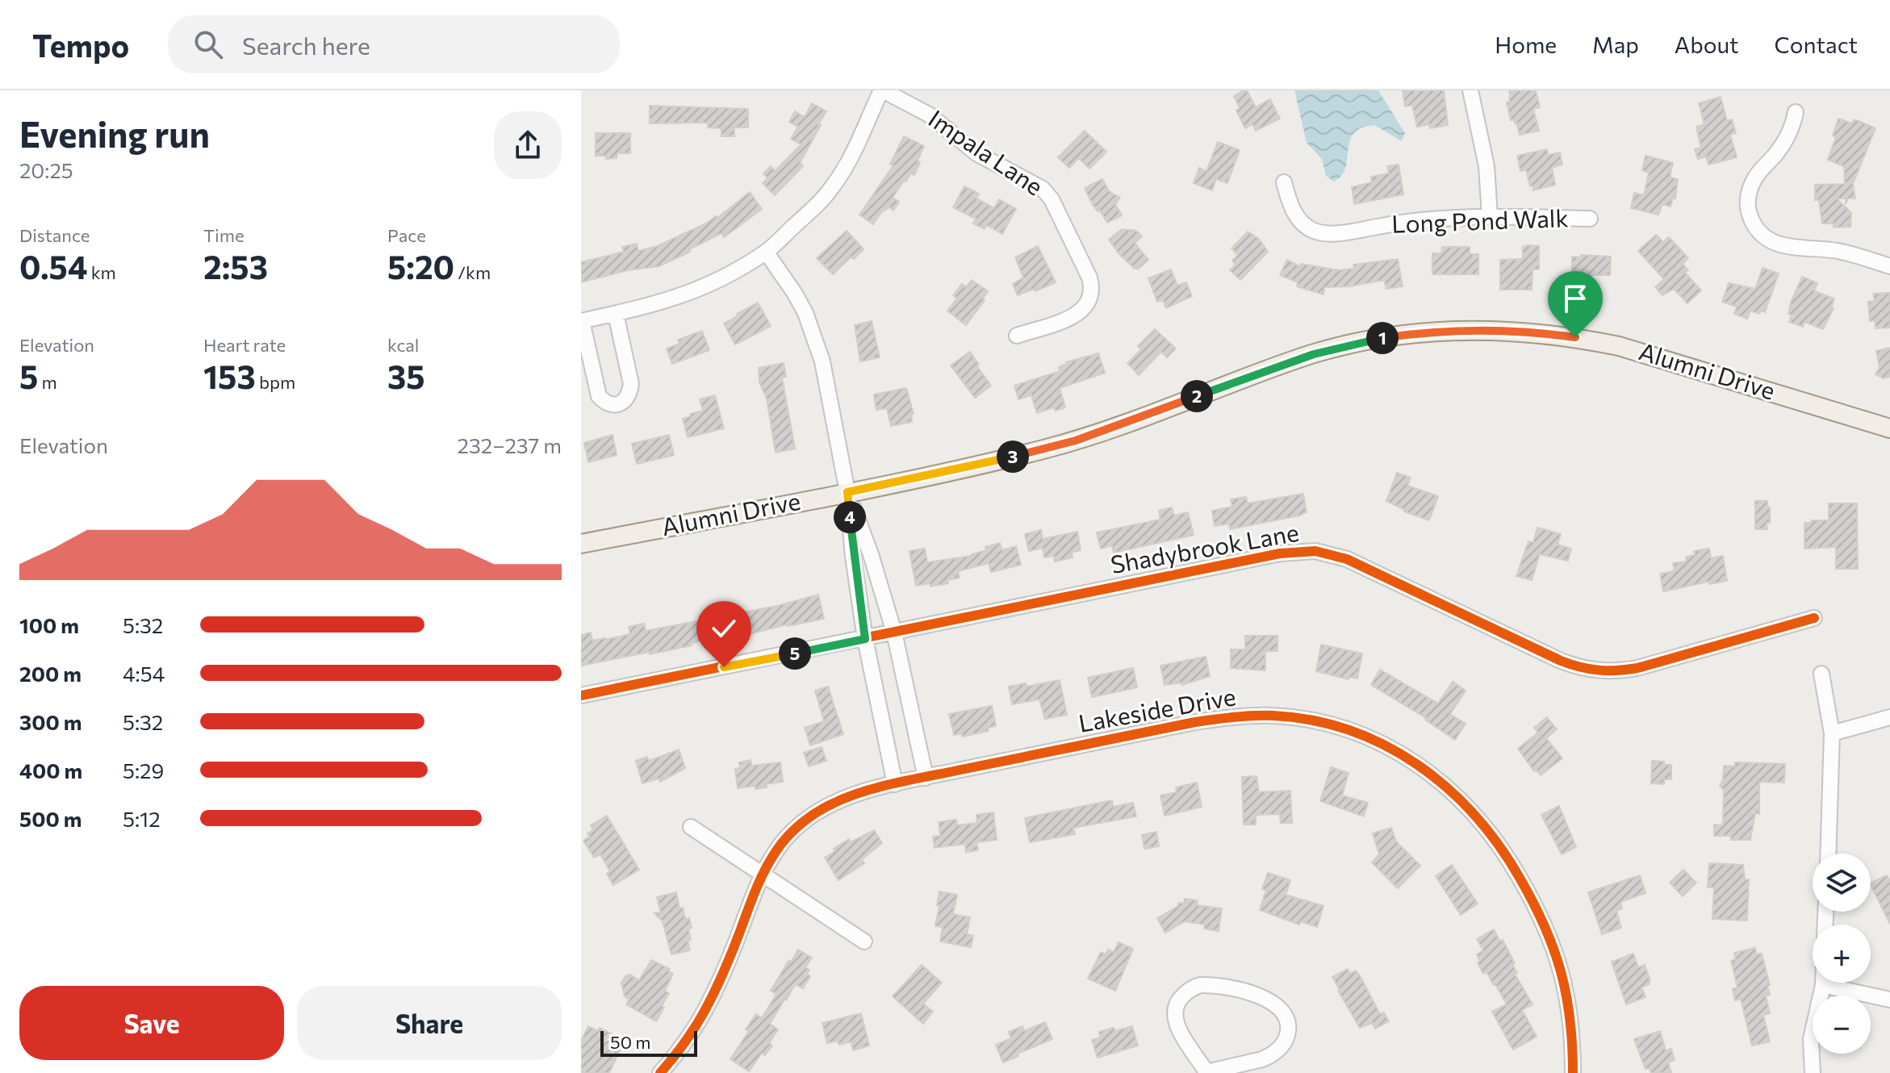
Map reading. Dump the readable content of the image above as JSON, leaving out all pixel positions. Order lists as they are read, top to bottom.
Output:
{
  "streets": {
    "main road": ["Alumni Drive"],
    "street": [
      "Impala Lane",
      "Long Pond Walk",
      "Shadybrook Lane",
      "Lakeside Drive"
    ]
  },
  "scale_bar": "50 m",
  "page": {
    "header": "Tempo",
    "search": "Search here",
    "nav": [
      "Home",
      "Map",
      "About",
      "Contact"
    ],
    "heading": ["Evening run", "20:25"],
    "stats": [
      ["Distance", "0.54 km"],
      ["Time", "2:53"],
      ["Pace", "5:20 /km"],
      ["Elevation", "5 m"],
      ["Heart rate", "153 bpm"],
      ["kcal", "35"]
    ],
    "pins": [
      "1",
      "2",
      "3",
      "4",
      "5"
    ],
    "chart": ["Elevation", "232–237 m"],
    "list": [
      {
        "name": "100 m",
        "note": "5:32"
      },
      {
        "name": "200 m",
        "note": "4:54"
      },
      {
        "name": "300 m",
        "note": "5:32"
      },
      {
        "name": "400 m",
        "note": "5:29"
      },
      {
        "name": "500 m",
        "note": "5:12"
      }
    ],
    "map_buttons": ["+", "−"],
    "buttons": ["Save", "Share"],
    "scale": "50 m"
  }
}
